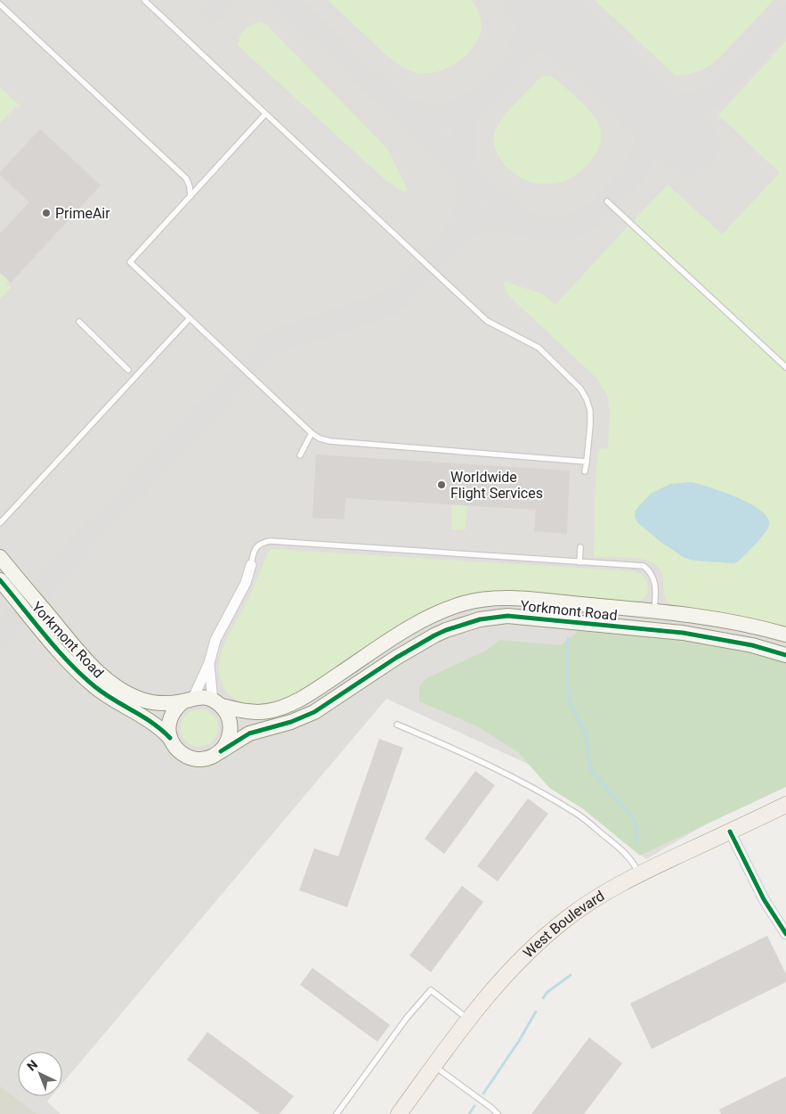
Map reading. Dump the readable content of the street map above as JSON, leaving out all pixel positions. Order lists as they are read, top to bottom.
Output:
{
  "streets": {
    "main road": ["West Boulevard"],
    "street": ["Yorkmont Road"]
  },
  "places": ["PrimeAir", "Worldwide Flight Services"],
  "north": "top left"
}
